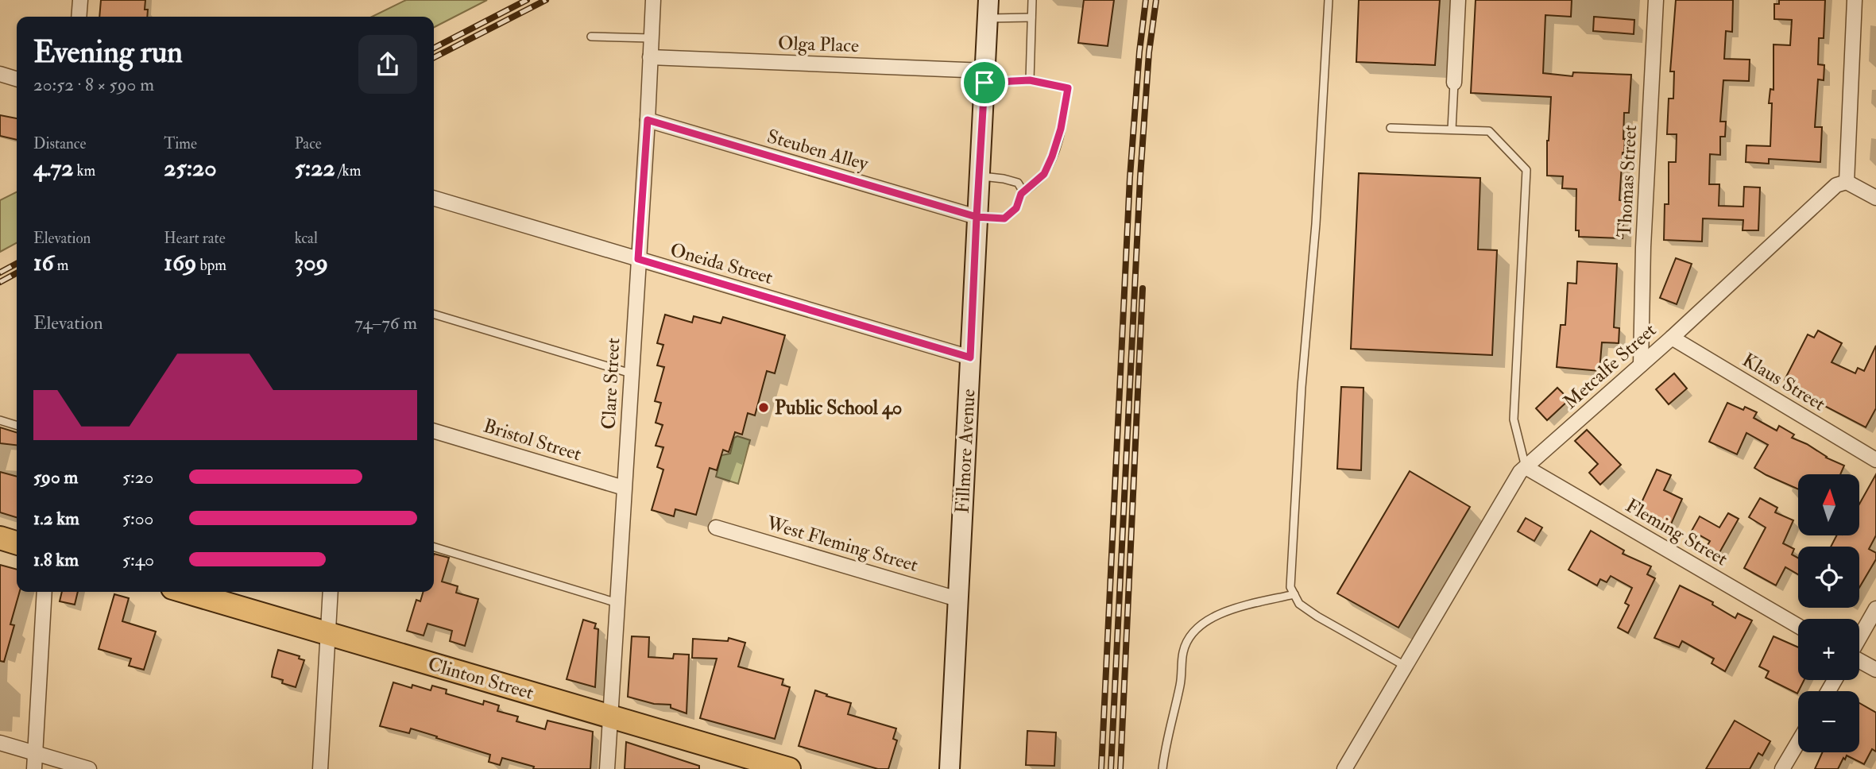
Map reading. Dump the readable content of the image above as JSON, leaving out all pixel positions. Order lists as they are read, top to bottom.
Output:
{
  "streets": {
    "main road": ["Clinton Street"],
    "street": [
      "Olga Place",
      "Steuben Alley",
      "Thomas Street",
      "Oneida Street",
      "Metcalfe Street",
      "Klaus Street",
      "Clare Street",
      "Bristol Street",
      "Fillmore Avenue",
      "Fleming Street",
      "West Fleming Street"
    ]
  },
  "crossings": [
    ["Olga Place", "Clare Street"],
    ["Olga Place", "Fillmore Avenue"],
    ["Steuben Alley", "Clare Street"],
    ["Steuben Alley", "Fillmore Avenue"],
    ["Thomas Street", "Metcalfe Street"],
    ["Oneida Street", "Clare Street"],
    ["Oneida Street", "Fillmore Avenue"],
    ["Metcalfe Street", "Klaus Street"],
    ["Metcalfe Street", "Fleming Street"],
    ["Clare Street", "Bristol Street"],
    ["Clare Street", "Clinton Street"],
    ["Fillmore Avenue", "West Fleming Street"]
  ],
  "places": ["Public School 40"],
  "north": "top",
  "page": {
    "heading": ["Evening run", "20:52 · 8 × 590 m"],
    "stats": [
      ["Distance", "4.72 km"],
      ["Time", "25:20"],
      ["Pace", "5:22 /km"],
      ["Elevation", "16 m"],
      ["Heart rate", "169 bpm"],
      ["kcal", "309"]
    ],
    "chart": ["Elevation", "74–76 m"],
    "list": [
      {
        "name": "590 m",
        "note": "5:20"
      },
      {
        "name": "1.2 km",
        "note": "5:00"
      },
      {
        "name": "1.8 km",
        "note": "5:40"
      }
    ],
    "map_buttons": ["+", "−"]
  }
}
